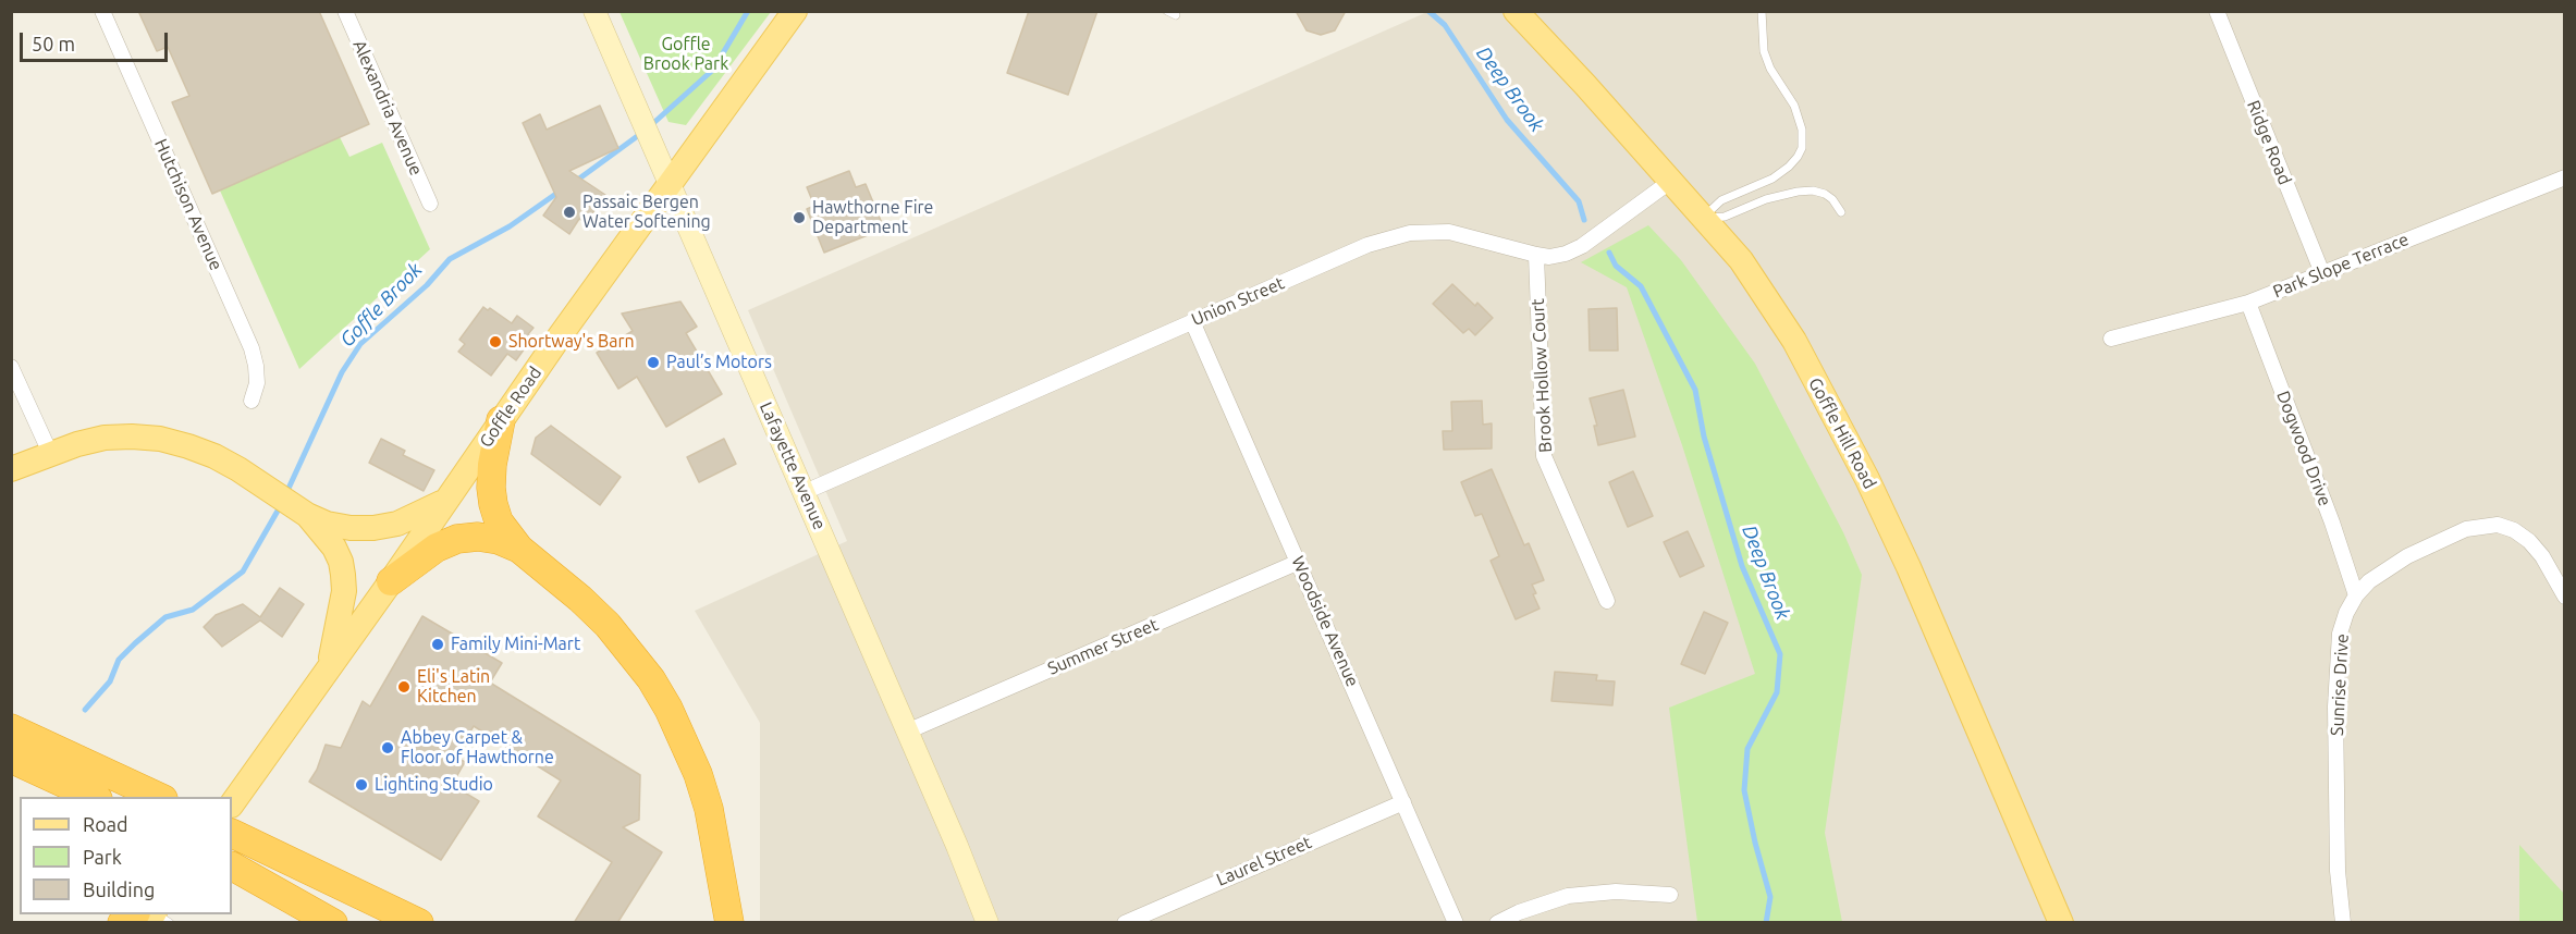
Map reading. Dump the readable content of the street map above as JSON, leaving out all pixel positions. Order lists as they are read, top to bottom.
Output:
{
  "streets": {
    "main road": ["Goffle Road", "Goffle Hill Road"],
    "street": [
      "Alexandria Avenue",
      "Ridge Road",
      "Hutchison Avenue",
      "Park Slope Terrace",
      "Union Street",
      "Brook Hollow Court",
      "Dogwood Drive",
      "Lafayette Avenue",
      "Woodside Avenue",
      "Summer Street",
      "Sunrise Drive",
      "Laurel Street"
    ]
  },
  "crossings": [
    ["Ridge Road", "Park Slope Terrace"],
    ["Park Slope Terrace", "Dogwood Drive"],
    ["Union Street", "Brook Hollow Court"],
    ["Union Street", "Goffle Hill Road"],
    ["Union Street", "Lafayette Avenue"],
    ["Union Street", "Woodside Avenue"],
    ["Goffle Road", "Lafayette Avenue"],
    ["Dogwood Drive", "Sunrise Drive"],
    ["Lafayette Avenue", "Summer Street"],
    ["Woodside Avenue", "Summer Street"],
    ["Woodside Avenue", "Laurel Street"]
  ],
  "water": ["Deep Brook", "Goffle Brook"],
  "parks": ["Goffle Brook Park"],
  "places": [
    "Passaic Bergen Water Softening",
    "Hawthorne Fire Department",
    "Shortway's Barn",
    "Paul’s Motors",
    "Family Mini-Mart",
    "Eli's Latin Kitchen",
    "Abbey Carpet & Floor of Hawthorne",
    "Lighting Studio"
  ],
  "legend": ["Road", "Park", "Building"],
  "scale_bar": "50 m"
}
